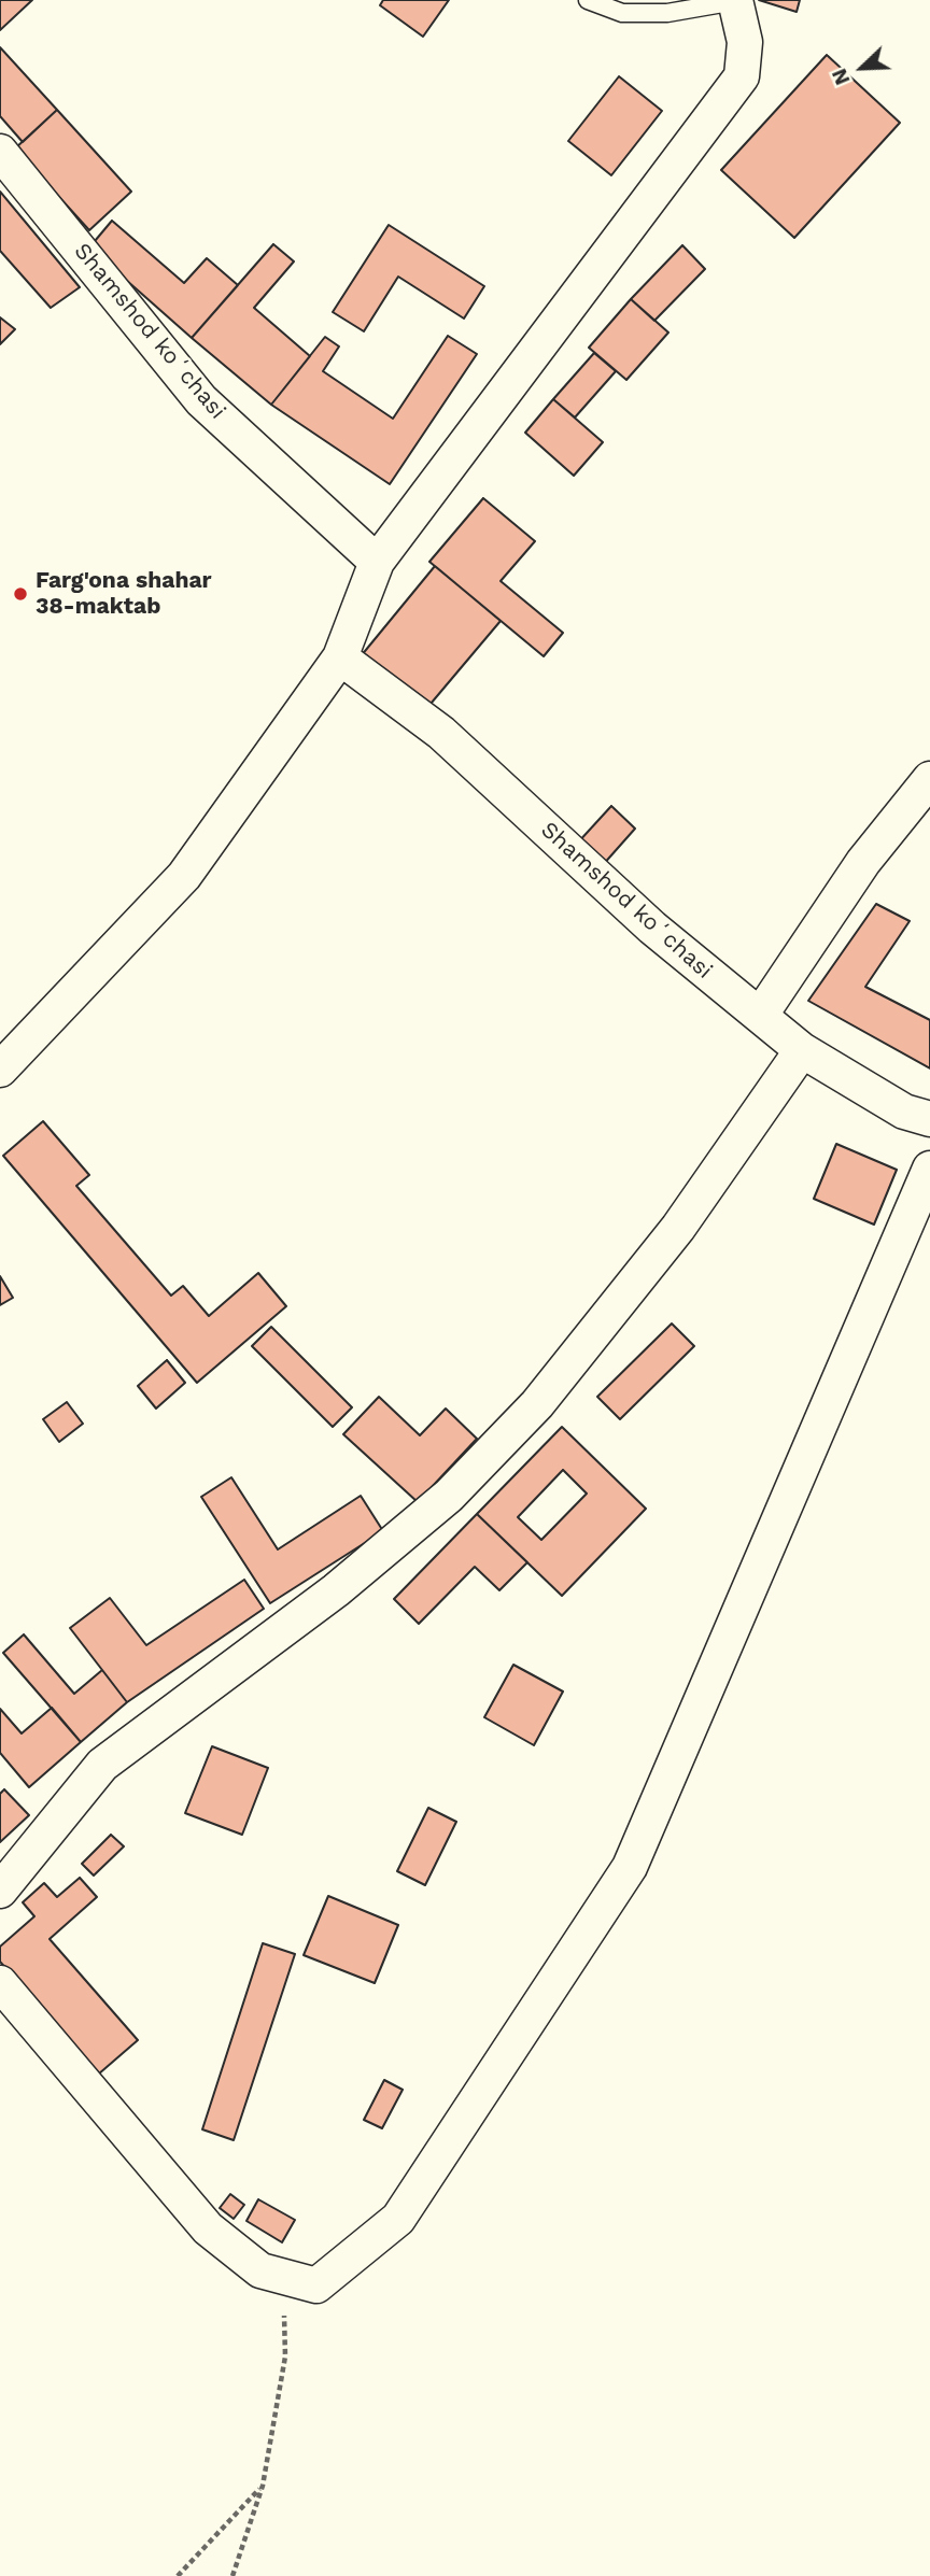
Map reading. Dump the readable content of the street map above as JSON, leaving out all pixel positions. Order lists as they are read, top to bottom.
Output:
{
  "streets": {
    "street": ["Shamshod koʻchasi"]
  },
  "places": ["Farg'ona shahar 38-maktab"],
  "north": "bottom left"
}
